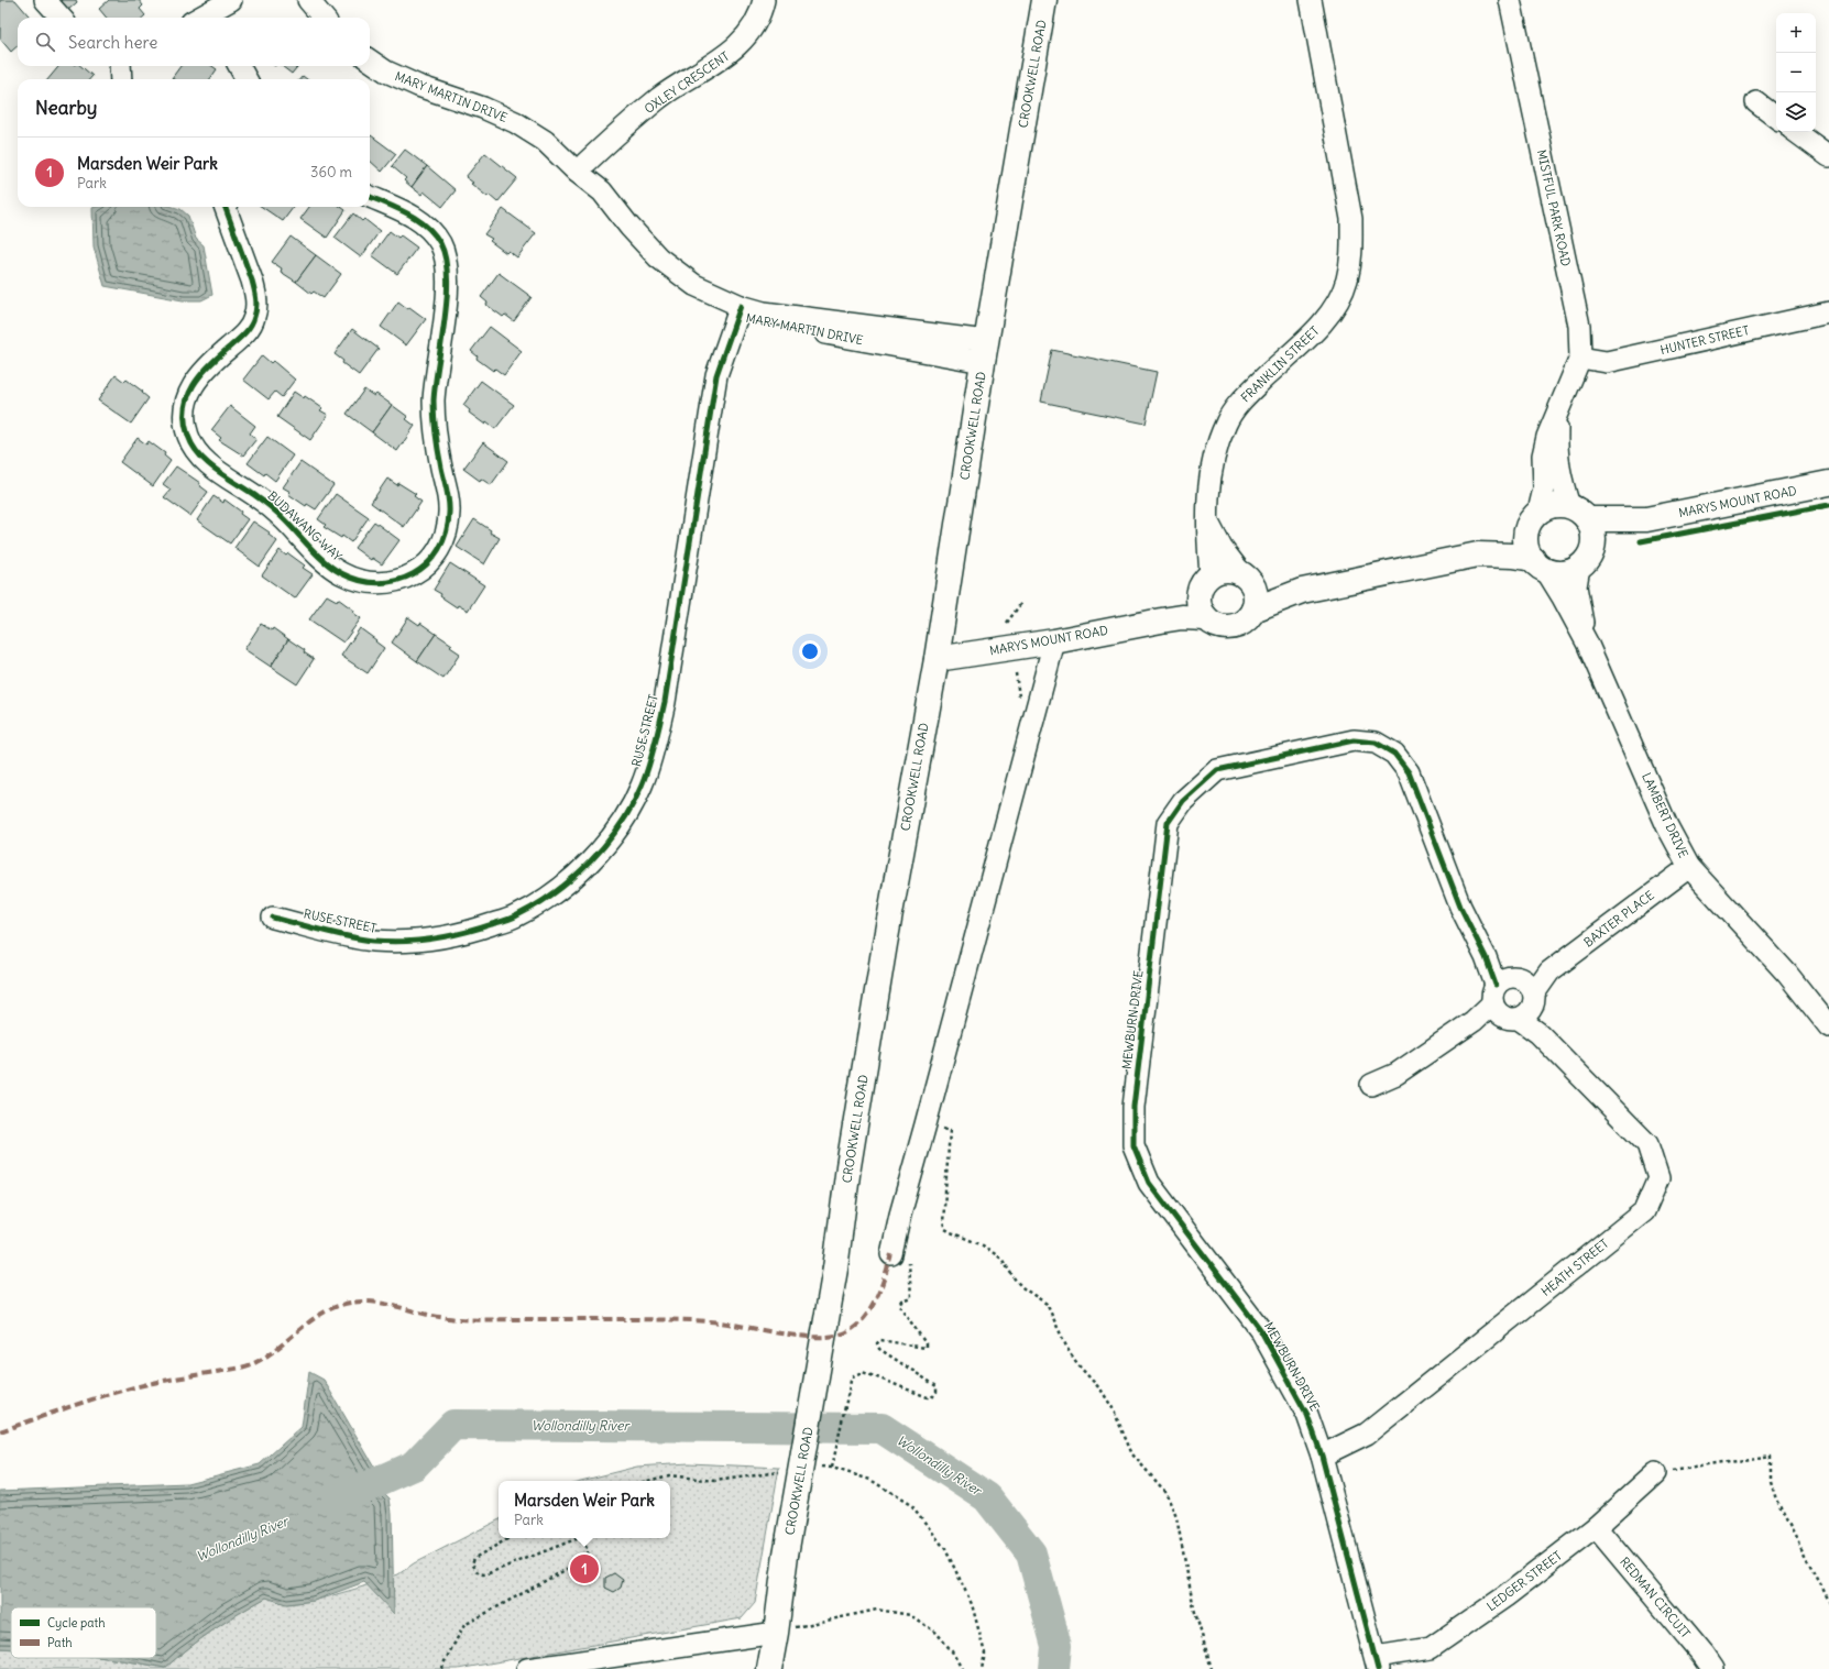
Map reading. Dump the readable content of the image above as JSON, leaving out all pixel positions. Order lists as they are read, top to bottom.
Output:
{
  "streets": {
    "main road": ["CROOKWELL ROAD", "MARYS MOUNT ROAD"],
    "street": [
      "OXLEY CRESCENT",
      "MARY MARTIN DRIVE",
      "MISTFUL PARK ROAD",
      "HUNTER STREET",
      "FRANKLIN STREET",
      "BUDAWANG WAY",
      "RUSE STREET",
      "LAMBERT DRIVE",
      "BAXTER PLACE",
      "MEWBURN DRIVE",
      "HEATH STREET",
      "LEDGER STREET",
      "REDMAN CIRCUIT"
    ]
  },
  "crossings": [
    ["CROOKWELL ROAD", "MARY MARTIN DRIVE"],
    ["CROOKWELL ROAD", "MARYS MOUNT ROAD"],
    ["OXLEY CRESCENT", "MARY MARTIN DRIVE"],
    ["MARY MARTIN DRIVE", "RUSE STREET"],
    ["MISTFUL PARK ROAD", "HUNTER STREET"],
    ["MISTFUL PARK ROAD", "MARYS MOUNT ROAD"],
    ["MISTFUL PARK ROAD", "LAMBERT DRIVE"],
    ["FRANKLIN STREET", "MARYS MOUNT ROAD"],
    ["MARYS MOUNT ROAD", "LAMBERT DRIVE"],
    ["LAMBERT DRIVE", "BAXTER PLACE"],
    ["BAXTER PLACE", "MEWBURN DRIVE"],
    ["BAXTER PLACE", "HEATH STREET"],
    ["MEWBURN DRIVE", "HEATH STREET"],
    ["MEWBURN DRIVE", "LEDGER STREET"],
    ["LEDGER STREET", "REDMAN CIRCUIT"]
  ],
  "water": ["Wollondilly River"],
  "legend": ["Cycle path", "Path"],
  "page": {
    "map_buttons": ["+", "−"],
    "search": "Search here",
    "heading": "Nearby",
    "list": [
      {
        "mark": "1",
        "name": "Marsden Weir Park",
        "note": "Park",
        "value": "360 m"
      }
    ],
    "popup": ["Marsden Weir Park", "Park"],
    "pins": "1"
  }
}
